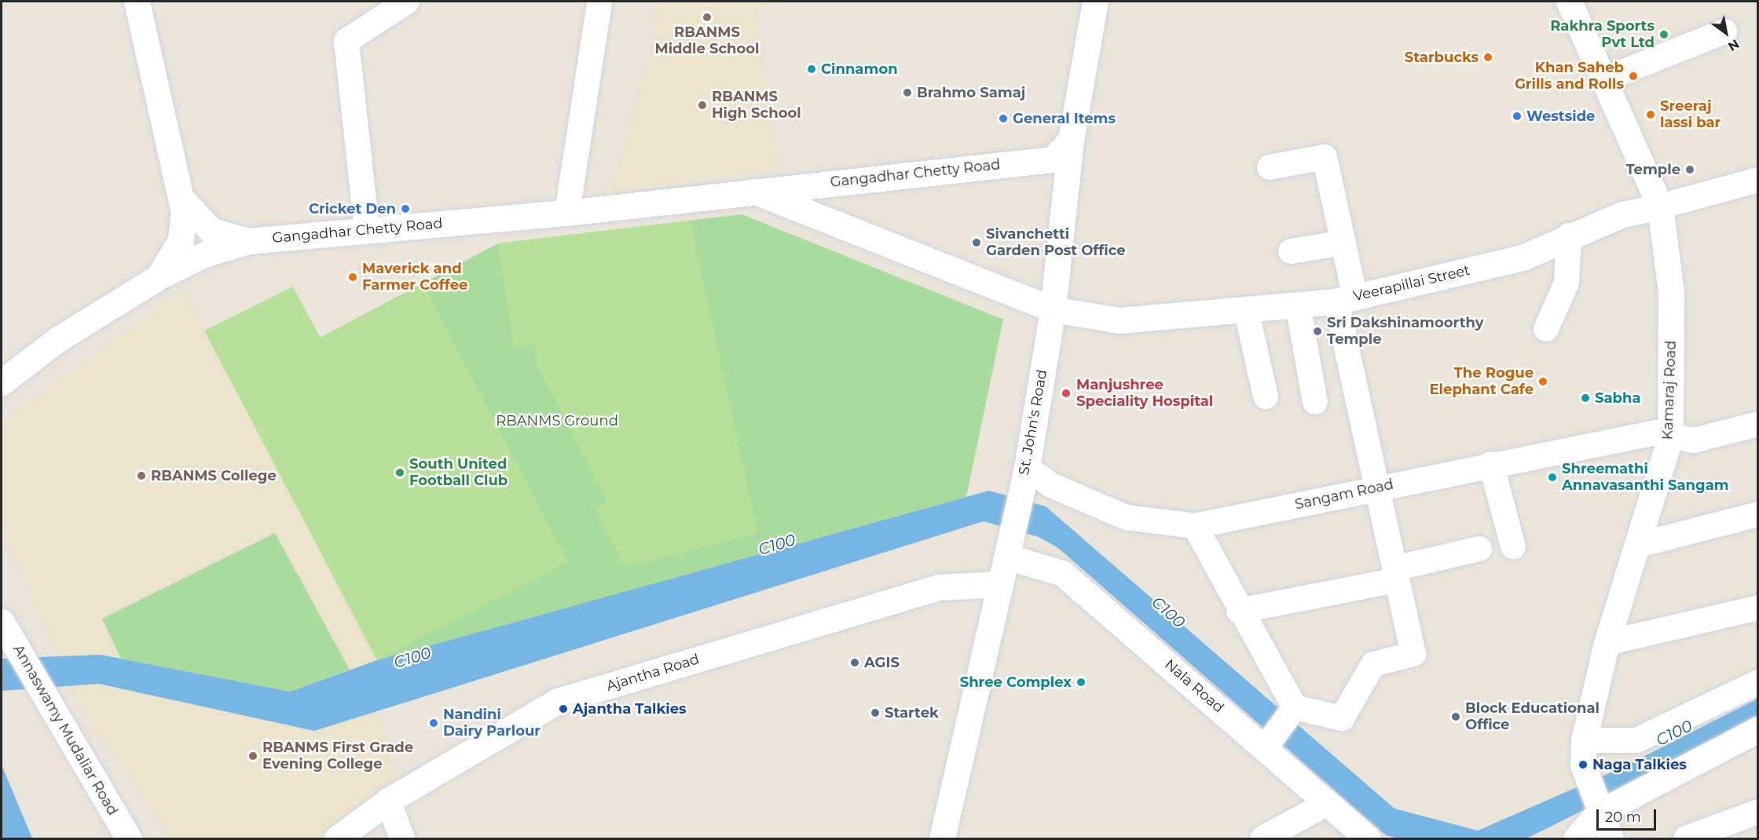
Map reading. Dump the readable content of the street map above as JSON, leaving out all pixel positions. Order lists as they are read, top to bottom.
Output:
{
  "streets": {
    "street": [
      "Gangadhar Chetty Road",
      "Veerapillai Street",
      "Kamaraj Road",
      "St. John's Road",
      "Sangam Road",
      "Ajantha Road",
      "Nala Road",
      "Annaswamy Mudaliar Road"
    ]
  },
  "crossings": [
    ["Gangadhar Chetty Road", "Veerapillai Street"],
    ["Gangadhar Chetty Road", "St. John's Road"],
    ["Veerapillai Street", "Kamaraj Road"],
    ["Veerapillai Street", "St. John's Road"],
    ["Kamaraj Road", "Sangam Road"],
    ["St. John's Road", "Sangam Road"],
    ["St. John's Road", "Ajantha Road"],
    ["St. John's Road", "Nala Road"]
  ],
  "water": ["C100"],
  "parks": ["RBANMS Ground"],
  "places": [
    "RBANMS Middle School",
    "Rakhra Sports Pvt Ltd",
    "Starbucks",
    "Cinnamon",
    "Khan Saheb Grills and Rolls",
    "Brahmo Samaj",
    "RBANMS High School",
    "Sreeraj lassi bar",
    "Westside",
    "General Items",
    "Temple",
    "Cricket Den",
    "Sivanchetti Garden Post Office",
    "Maverick and Farmer Coffee",
    "Sri Dakshinamoorthy Temple",
    "The Rogue Elephant Cafe",
    "Manjushree Speciality Hospital",
    "Sabha",
    "South United Football Club",
    "RBANMS College",
    "Shreemathi Annavasanthi Sangam",
    "AGIS",
    "Shree Complex",
    "Ajantha Talkies",
    "Startek",
    "Block Educational Office",
    "Nandini Dairy Parlour",
    "RBANMS First Grade Evening College",
    "Naga Talkies"
  ],
  "scale_bar": "20 m",
  "north": "bottom right"
}
